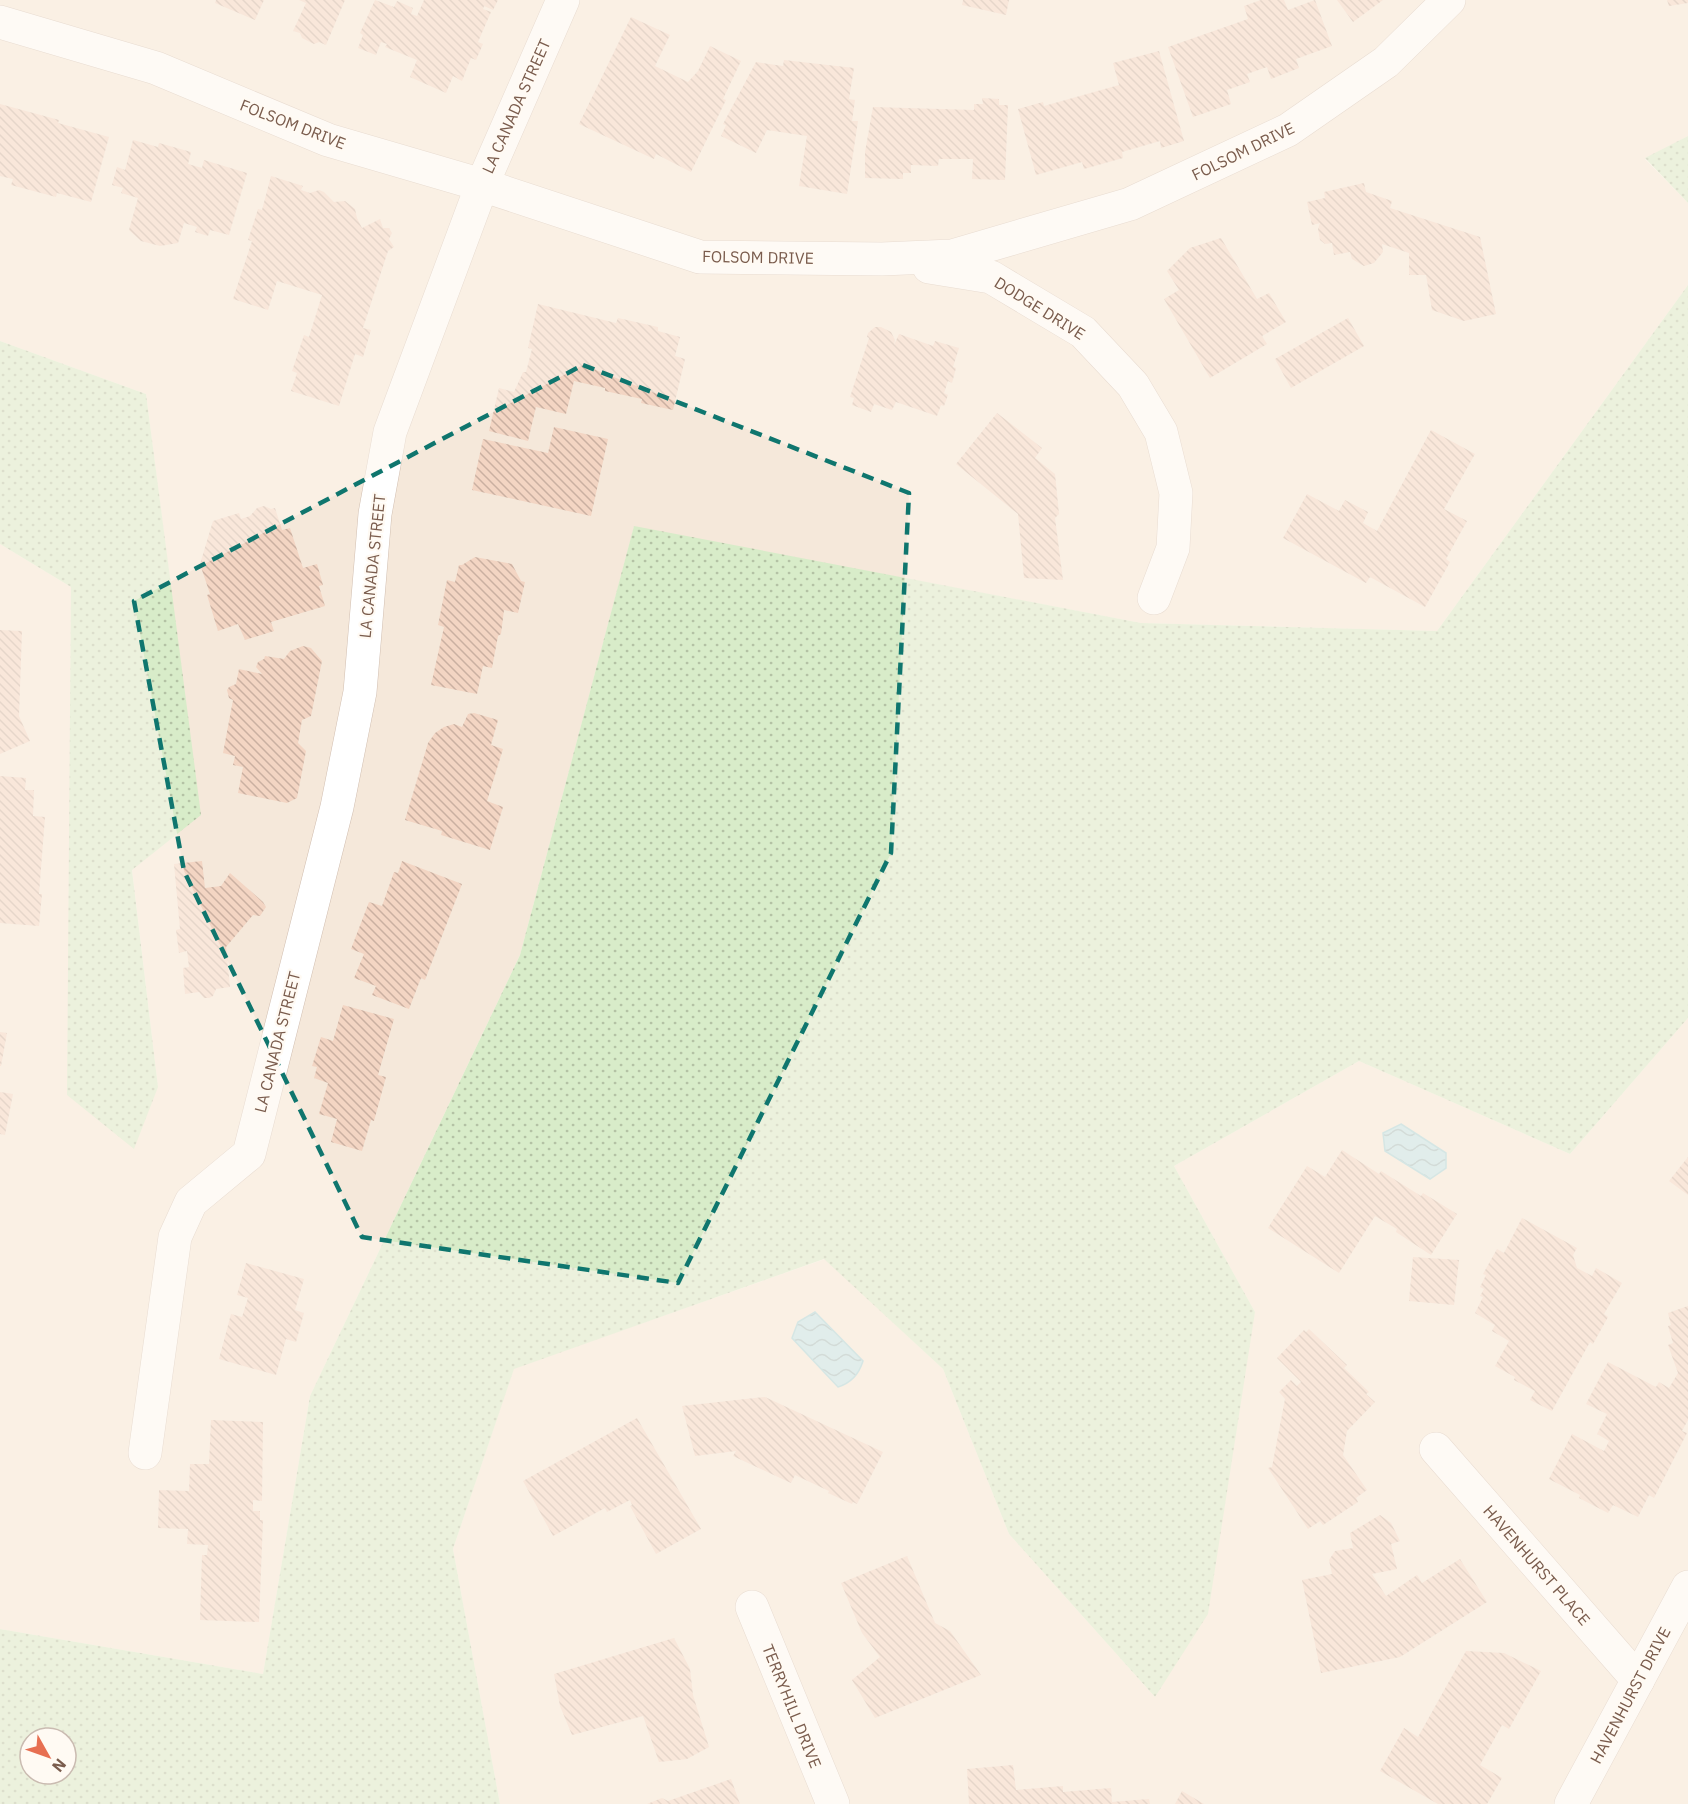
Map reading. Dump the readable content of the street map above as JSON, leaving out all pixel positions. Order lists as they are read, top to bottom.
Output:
{
  "streets": {
    "street": [
      "LA CANADA STREET",
      "FOLSOM DRIVE",
      "DODGE DRIVE",
      "HAVENHURST PLACE",
      "HAVENHURST DRIVE",
      "TERRYHILL DRIVE"
    ]
  },
  "crossings": [
    ["LA CANADA STREET", "FOLSOM DRIVE"],
    ["FOLSOM DRIVE", "DODGE DRIVE"],
    ["HAVENHURST PLACE", "HAVENHURST DRIVE"]
  ],
  "north": "bottom right"
}
